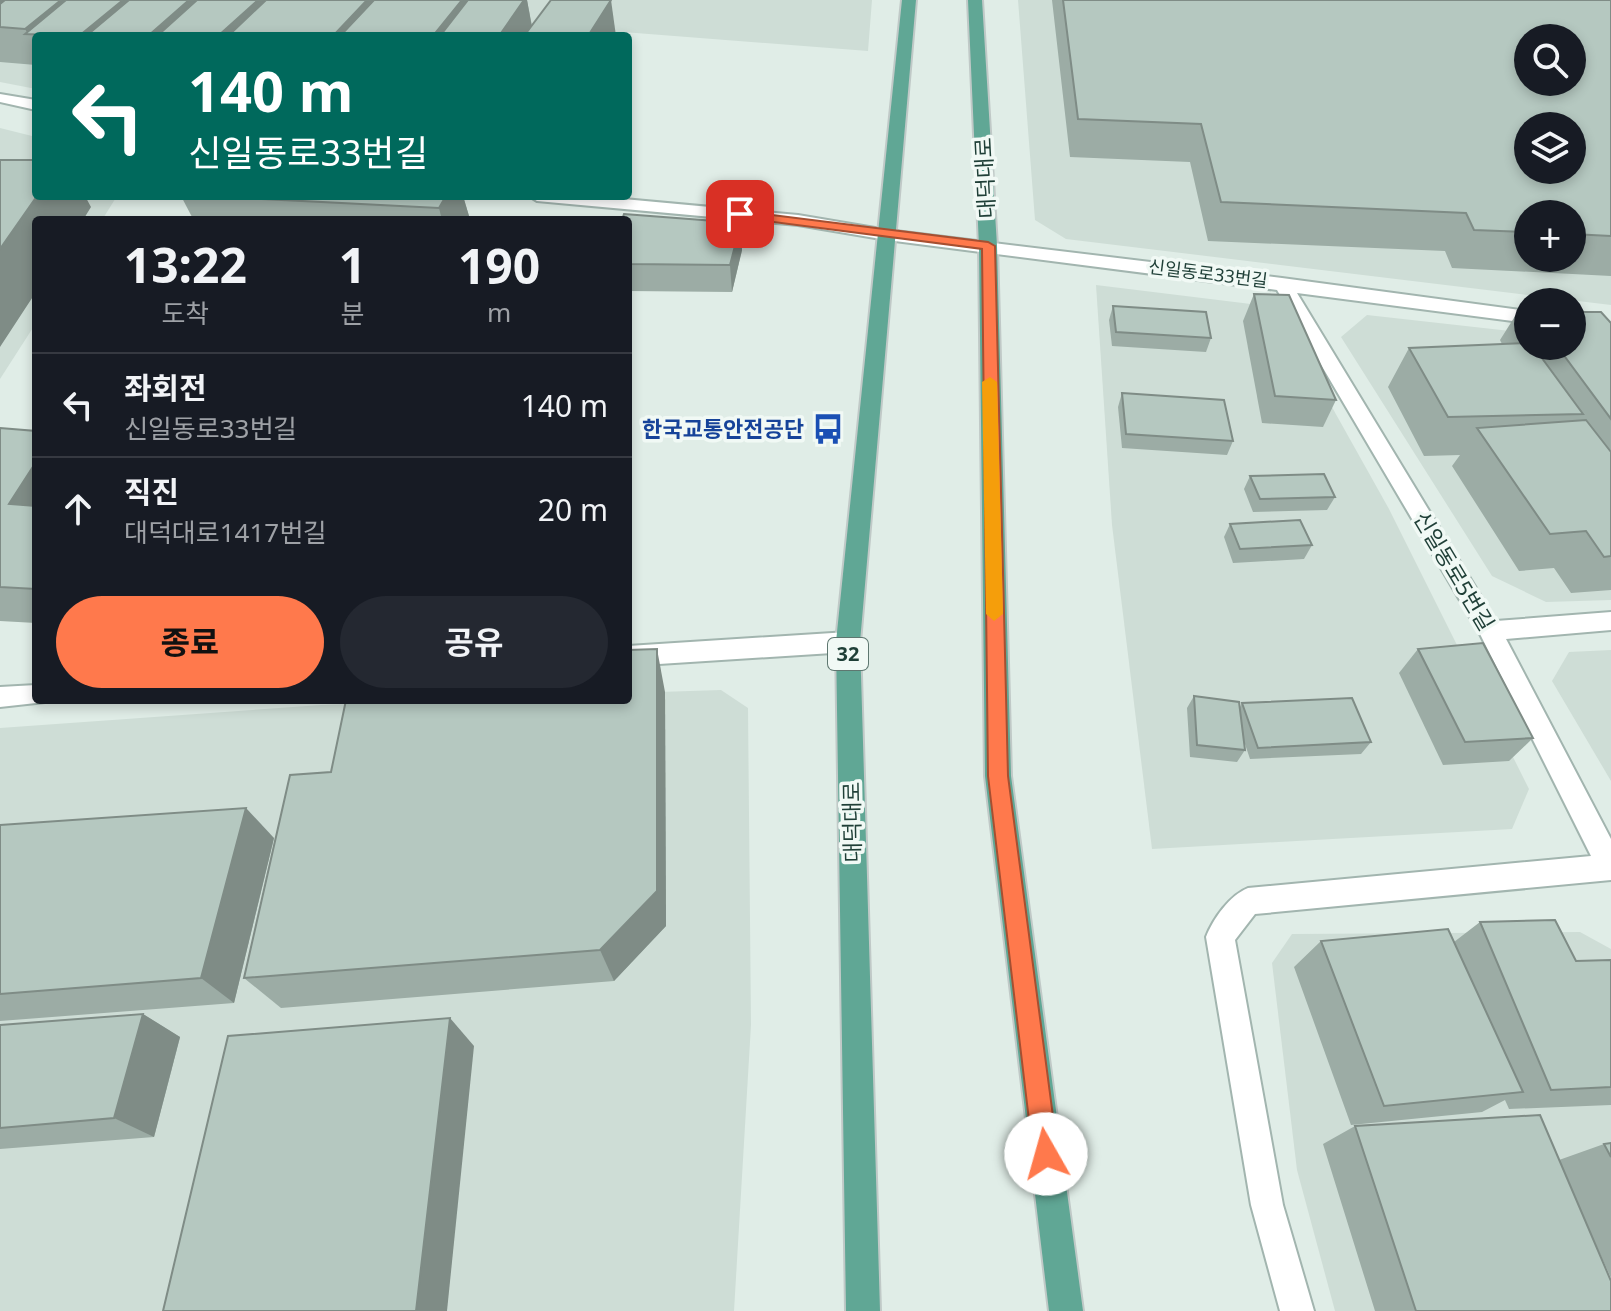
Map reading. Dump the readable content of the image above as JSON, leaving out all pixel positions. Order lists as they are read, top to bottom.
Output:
{
  "streets": {
    "main road": ["대덕대로", "32"],
    "street": ["신일동로33번길", "신일동로5번길"]
  },
  "crossings": [
    ["대덕대로", "신일동로33번길"],
    ["신일동로33번길", "신일동로5번길"]
  ],
  "places": {
    "bus stop": ["한국교통안전공단"]
  },
  "page": {
    "map_buttons": ["+", "−"],
    "turn": ["140 m", "신일동로33번길"],
    "eta": [
      "13:22",
      "도착",
      "1",
      "분",
      "190",
      "m"
    ],
    "list": [
      {
        "name": "좌회전",
        "note": "신일동로33번길",
        "value": "140 m"
      },
      {
        "name": "직진",
        "note": "대덕대로1417번길",
        "value": "20 m"
      }
    ],
    "buttons": ["종료", "공유"]
  }
}
